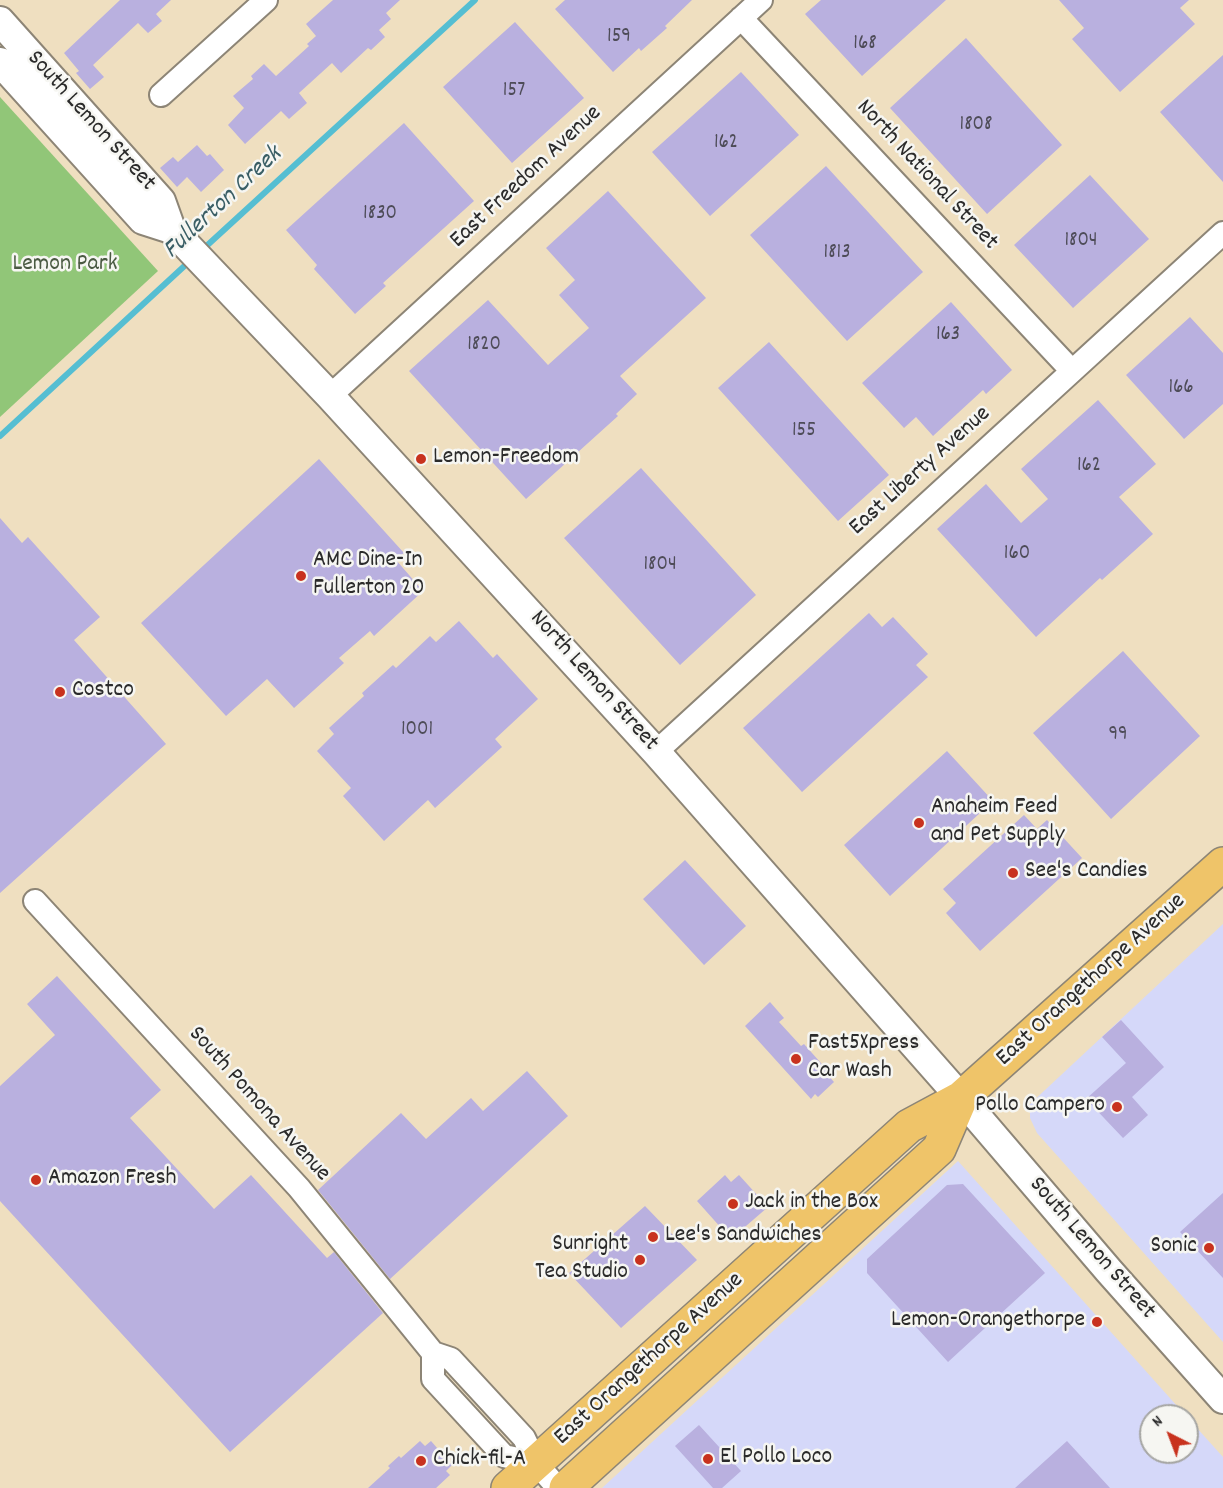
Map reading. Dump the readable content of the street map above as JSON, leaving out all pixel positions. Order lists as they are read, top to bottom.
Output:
{
  "streets": {
    "main road": ["East Orangethorpe Avenue"],
    "street": [
      "South Lemon Street",
      "North National Street",
      "East Freedom Avenue",
      "East Liberty Avenue",
      "North Lemon Street",
      "South Pomona Avenue"
    ]
  },
  "crossings": [
    ["South Lemon Street", "North Lemon Street"],
    ["South Lemon Street", "East Orangethorpe Avenue"],
    ["North National Street", "East Freedom Avenue"],
    ["North National Street", "East Liberty Avenue"],
    ["East Freedom Avenue", "North Lemon Street"],
    ["East Liberty Avenue", "North Lemon Street"],
    ["North Lemon Street", "East Orangethorpe Avenue"],
    ["East Orangethorpe Avenue", "South Pomona Avenue"]
  ],
  "water": ["Fullerton Creek"],
  "parks": ["Lemon Park"],
  "places": [
    "Lemon-Freedom",
    "AMC Dine-In Fullerton 20",
    "Costco",
    "Anaheim Feed and Pet Supply",
    "See's Candies",
    "Fast5Xpress Car Wash",
    "Pollo Campero",
    "Amazon Fresh",
    "Jack in the Box",
    "Lee's Sandwiches",
    "Sonic",
    "Sunright Tea Studio",
    "Lemon-Orangethorpe",
    "El Pollo Loco",
    "Chick-fil-A"
  ],
  "house_numbers": [
    "159",
    "168",
    "157",
    "1808",
    "162",
    "1830",
    "1804",
    "1813",
    "163",
    "1820",
    "166",
    "155",
    "162",
    "160",
    "1804",
    "1001",
    "99"
  ],
  "north": "top left"
}
